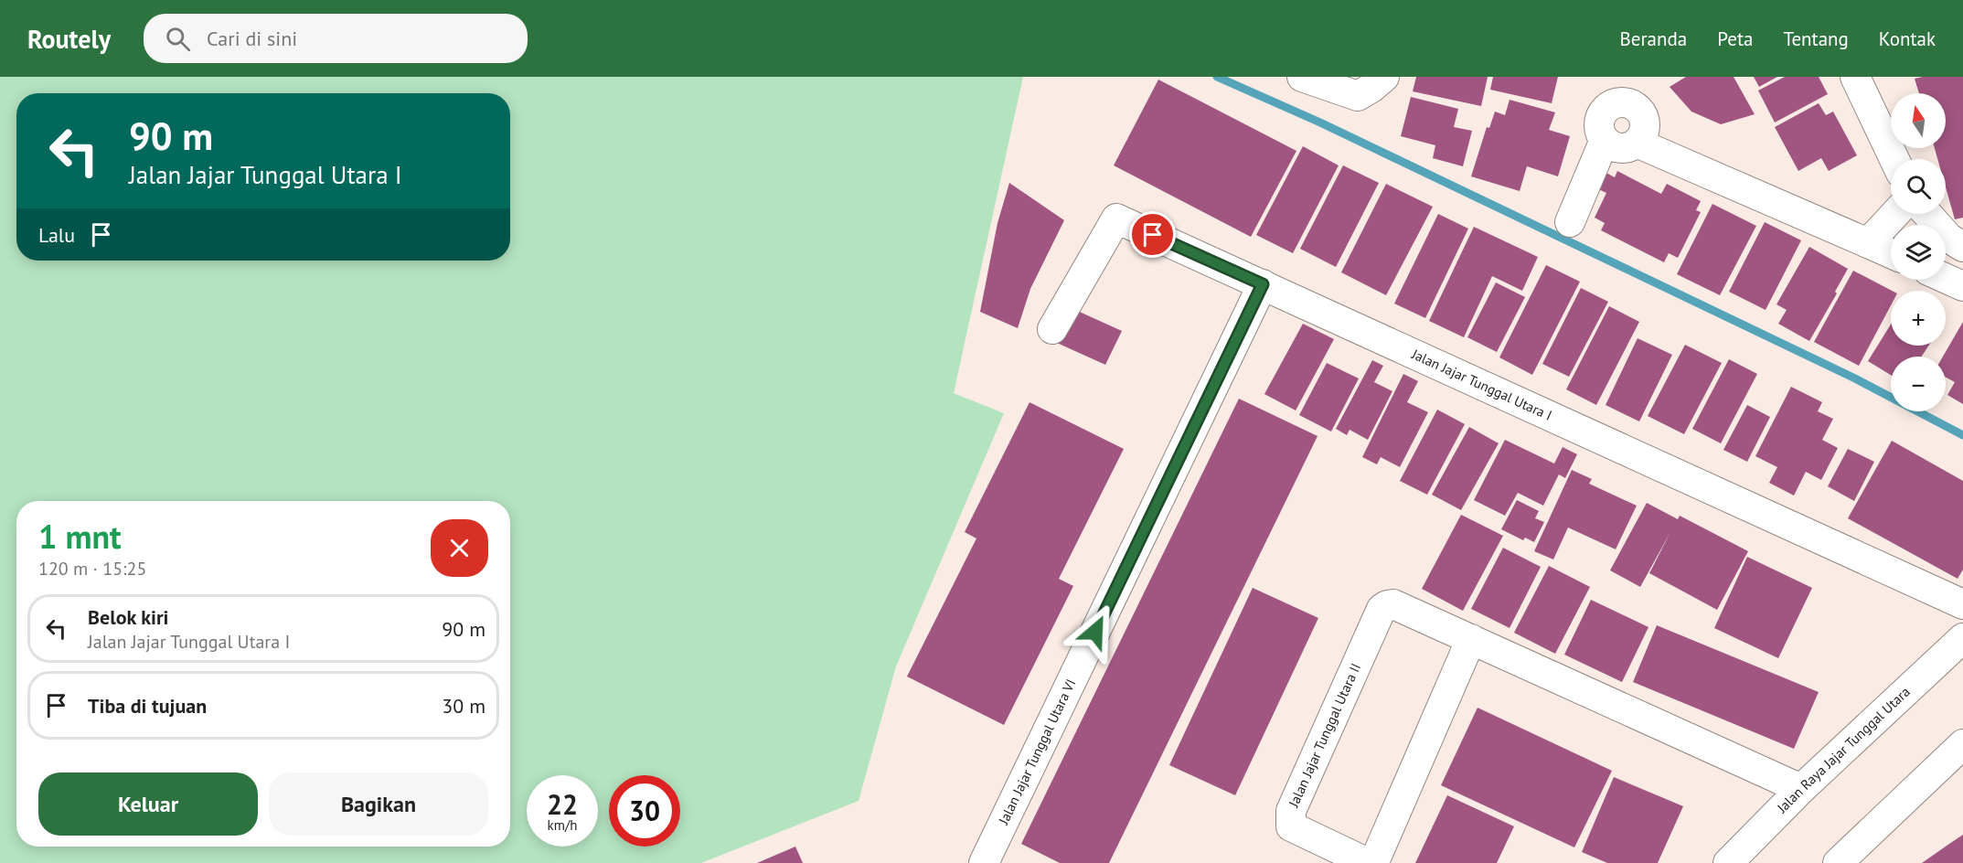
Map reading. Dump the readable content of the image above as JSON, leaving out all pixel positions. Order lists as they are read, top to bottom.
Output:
{
  "streets": {
    "street": [
      "Jalan Jajar Tunggal Utara I",
      "Jalan Jajar Tunggal Utara II",
      "Jalan Raya Jajar Tunggal Utara",
      "Jalan Jajar Tunggal Utara VI"
    ]
  },
  "crossings": [
    ["Jalan Jajar Tunggal Utara I", "Jalan Jajar Tunggal Utara VI"],
    ["Jalan Jajar Tunggal Utara II", "Jalan Raya Jajar Tunggal Utara"]
  ],
  "north": "top",
  "page": {
    "header": "Routely",
    "search": "Cari di sini",
    "nav": [
      "Beranda",
      "Peta",
      "Tentang",
      "Kontak"
    ],
    "map_buttons": ["+", "−"],
    "turn": ["90 m", "Jalan Jajar Tunggal Utara I"],
    "then": "Lalu",
    "heading": ["1 mnt", "120 m · 15:25"],
    "list": [
      {
        "name": "Belok kiri",
        "note": "Jalan Jajar Tunggal Utara I",
        "value": "90 m"
      },
      {
        "name": "Tiba di tujuan",
        "value": "30 m"
      }
    ],
    "buttons": ["Keluar", "Bagikan"],
    "speed": "22 km/h",
    "limit": "30"
  }
}
